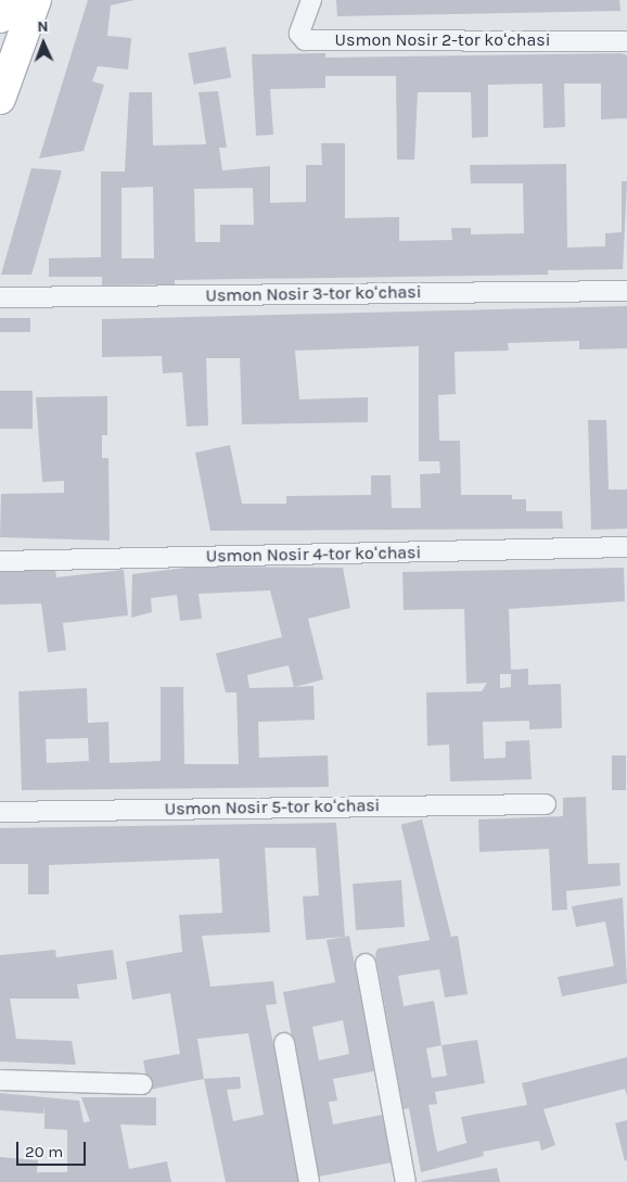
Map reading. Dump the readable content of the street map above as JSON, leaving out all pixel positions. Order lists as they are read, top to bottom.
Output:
{
  "streets": {
    "street": [
      "Usmon Nosir 2-tor koʻchasi",
      "Usmon Nosir 3-tor koʻchasi",
      "Usmon Nosir 4-tor koʻchasi",
      "Usmon Nosir 5-tor koʻchasi"
    ]
  },
  "scale_bar": "20 m",
  "north": "top"
}
